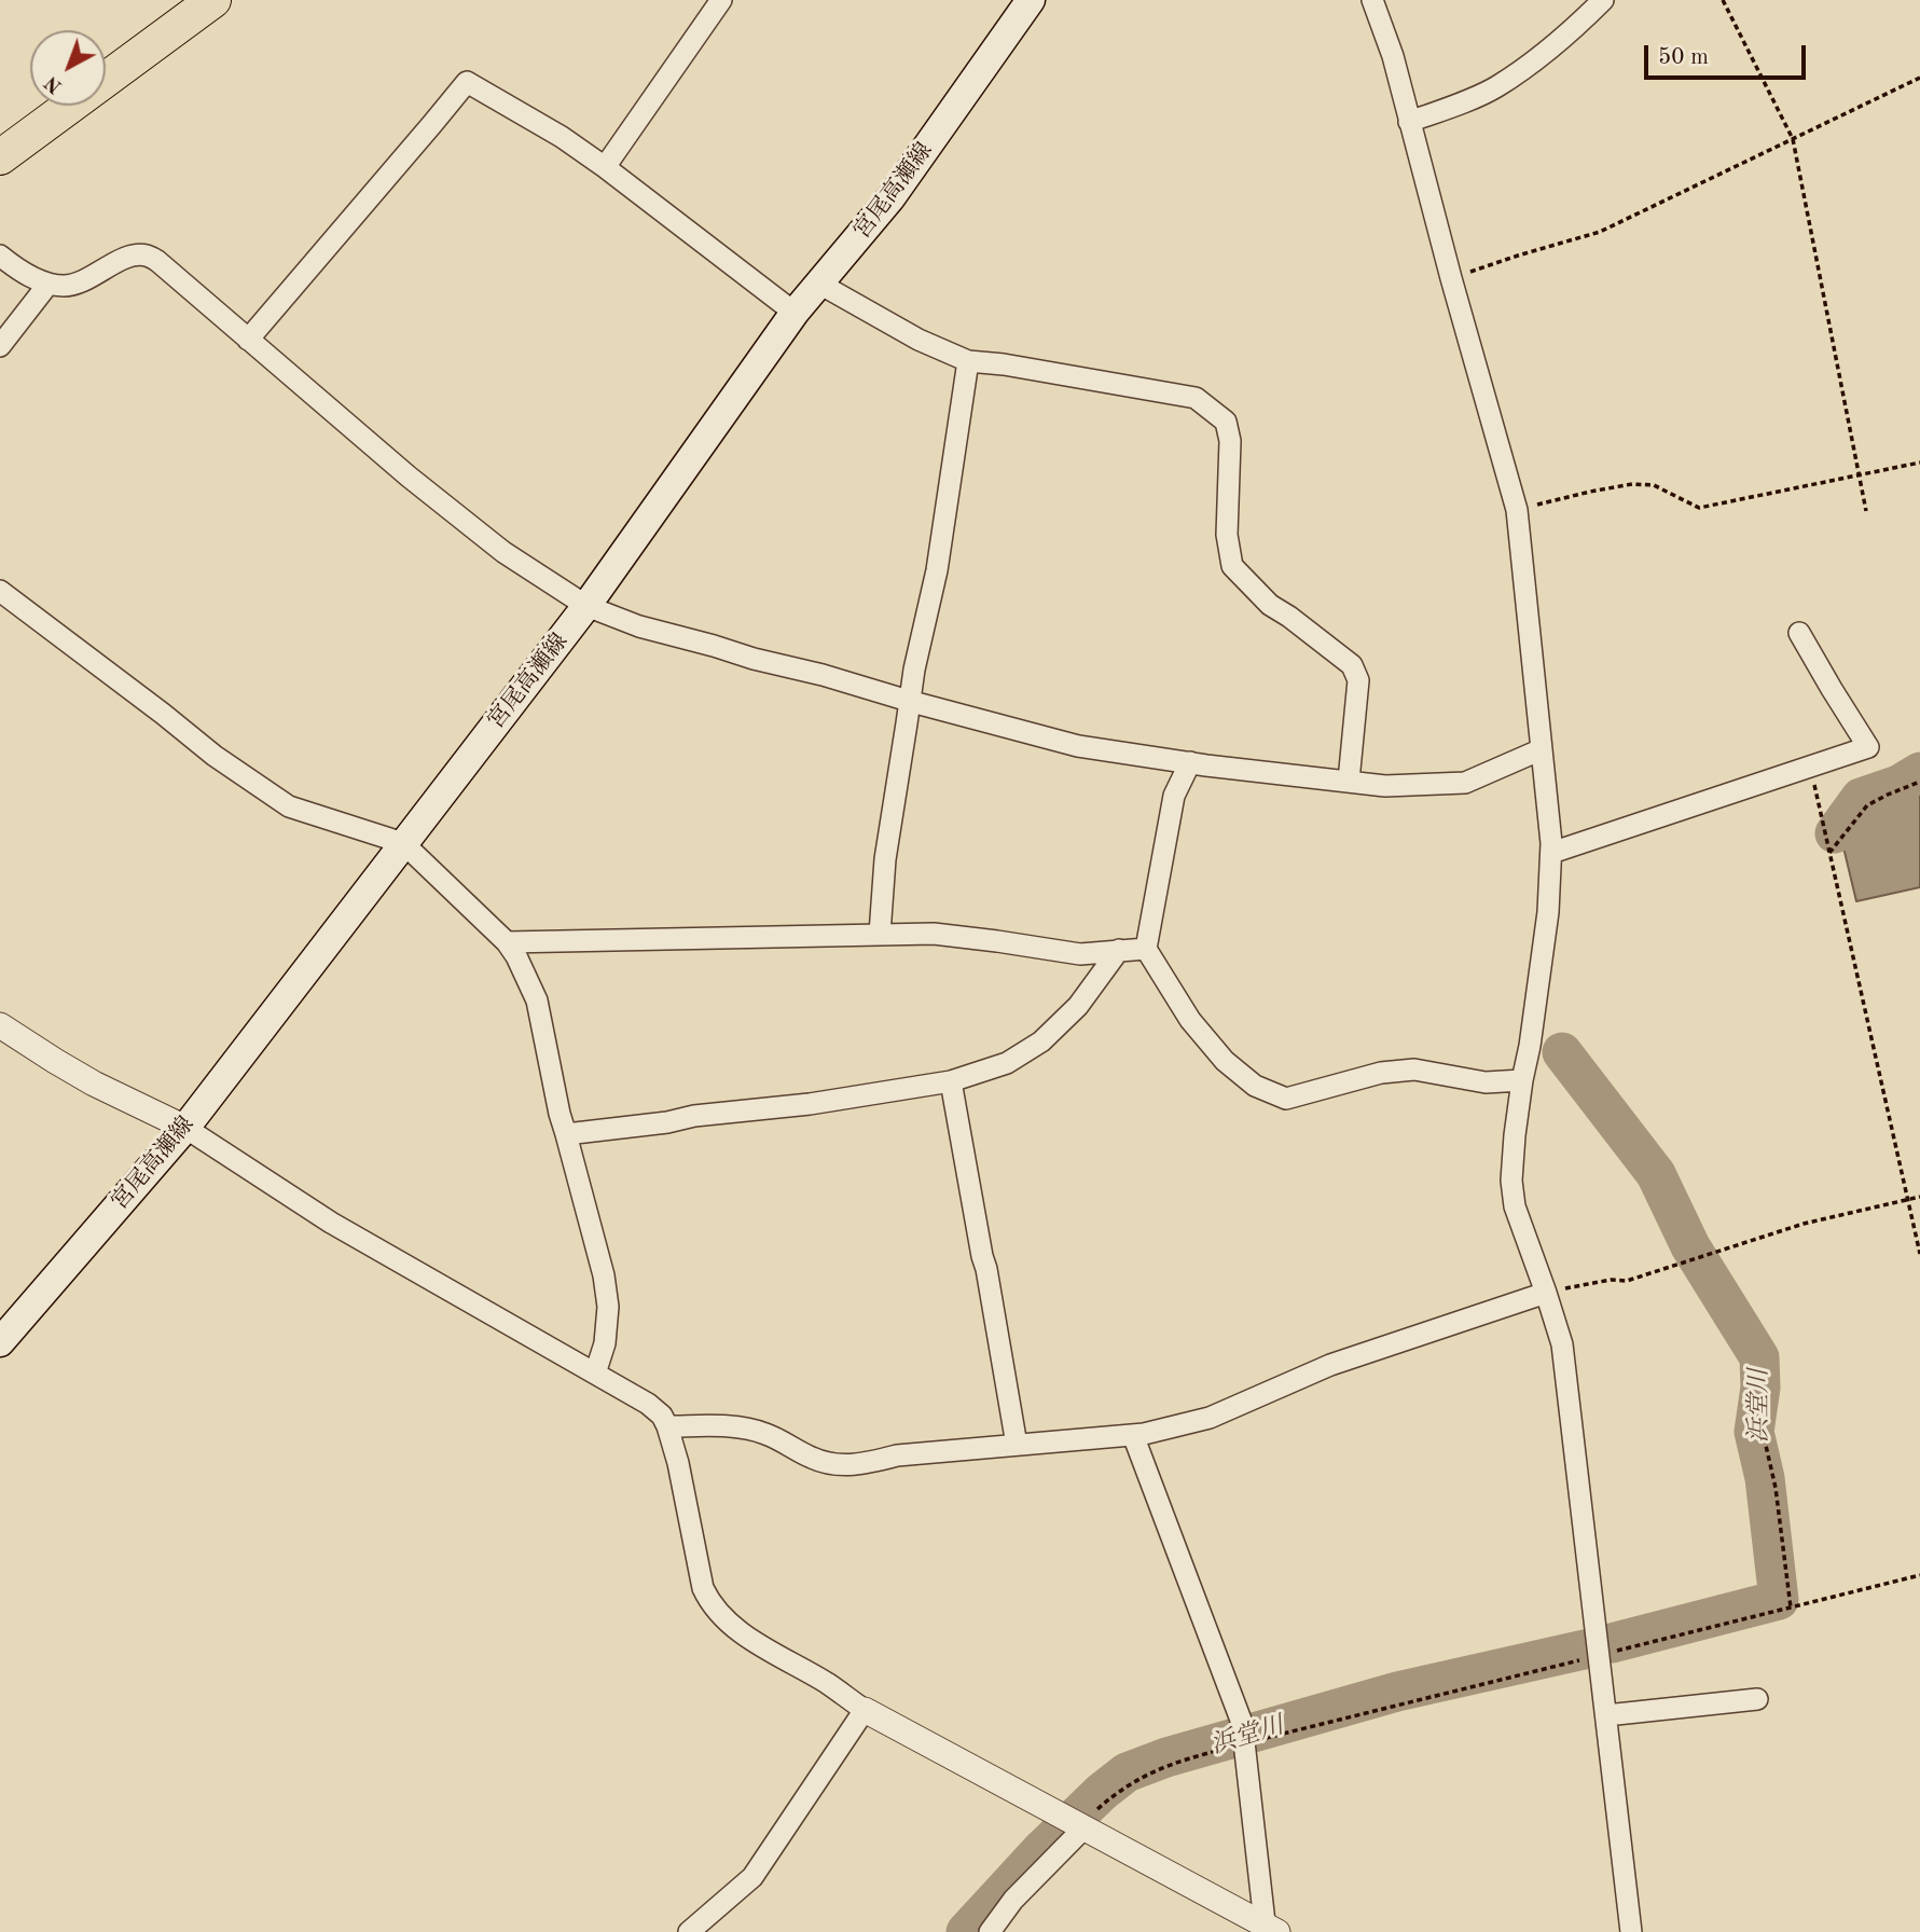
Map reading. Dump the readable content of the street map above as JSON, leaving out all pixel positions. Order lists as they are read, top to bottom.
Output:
{
  "streets": {
    "main road": ["宮尾高瀬線"]
  },
  "water": ["浜堂川"],
  "scale_bar": "50 m",
  "north": "bottom left"
}
